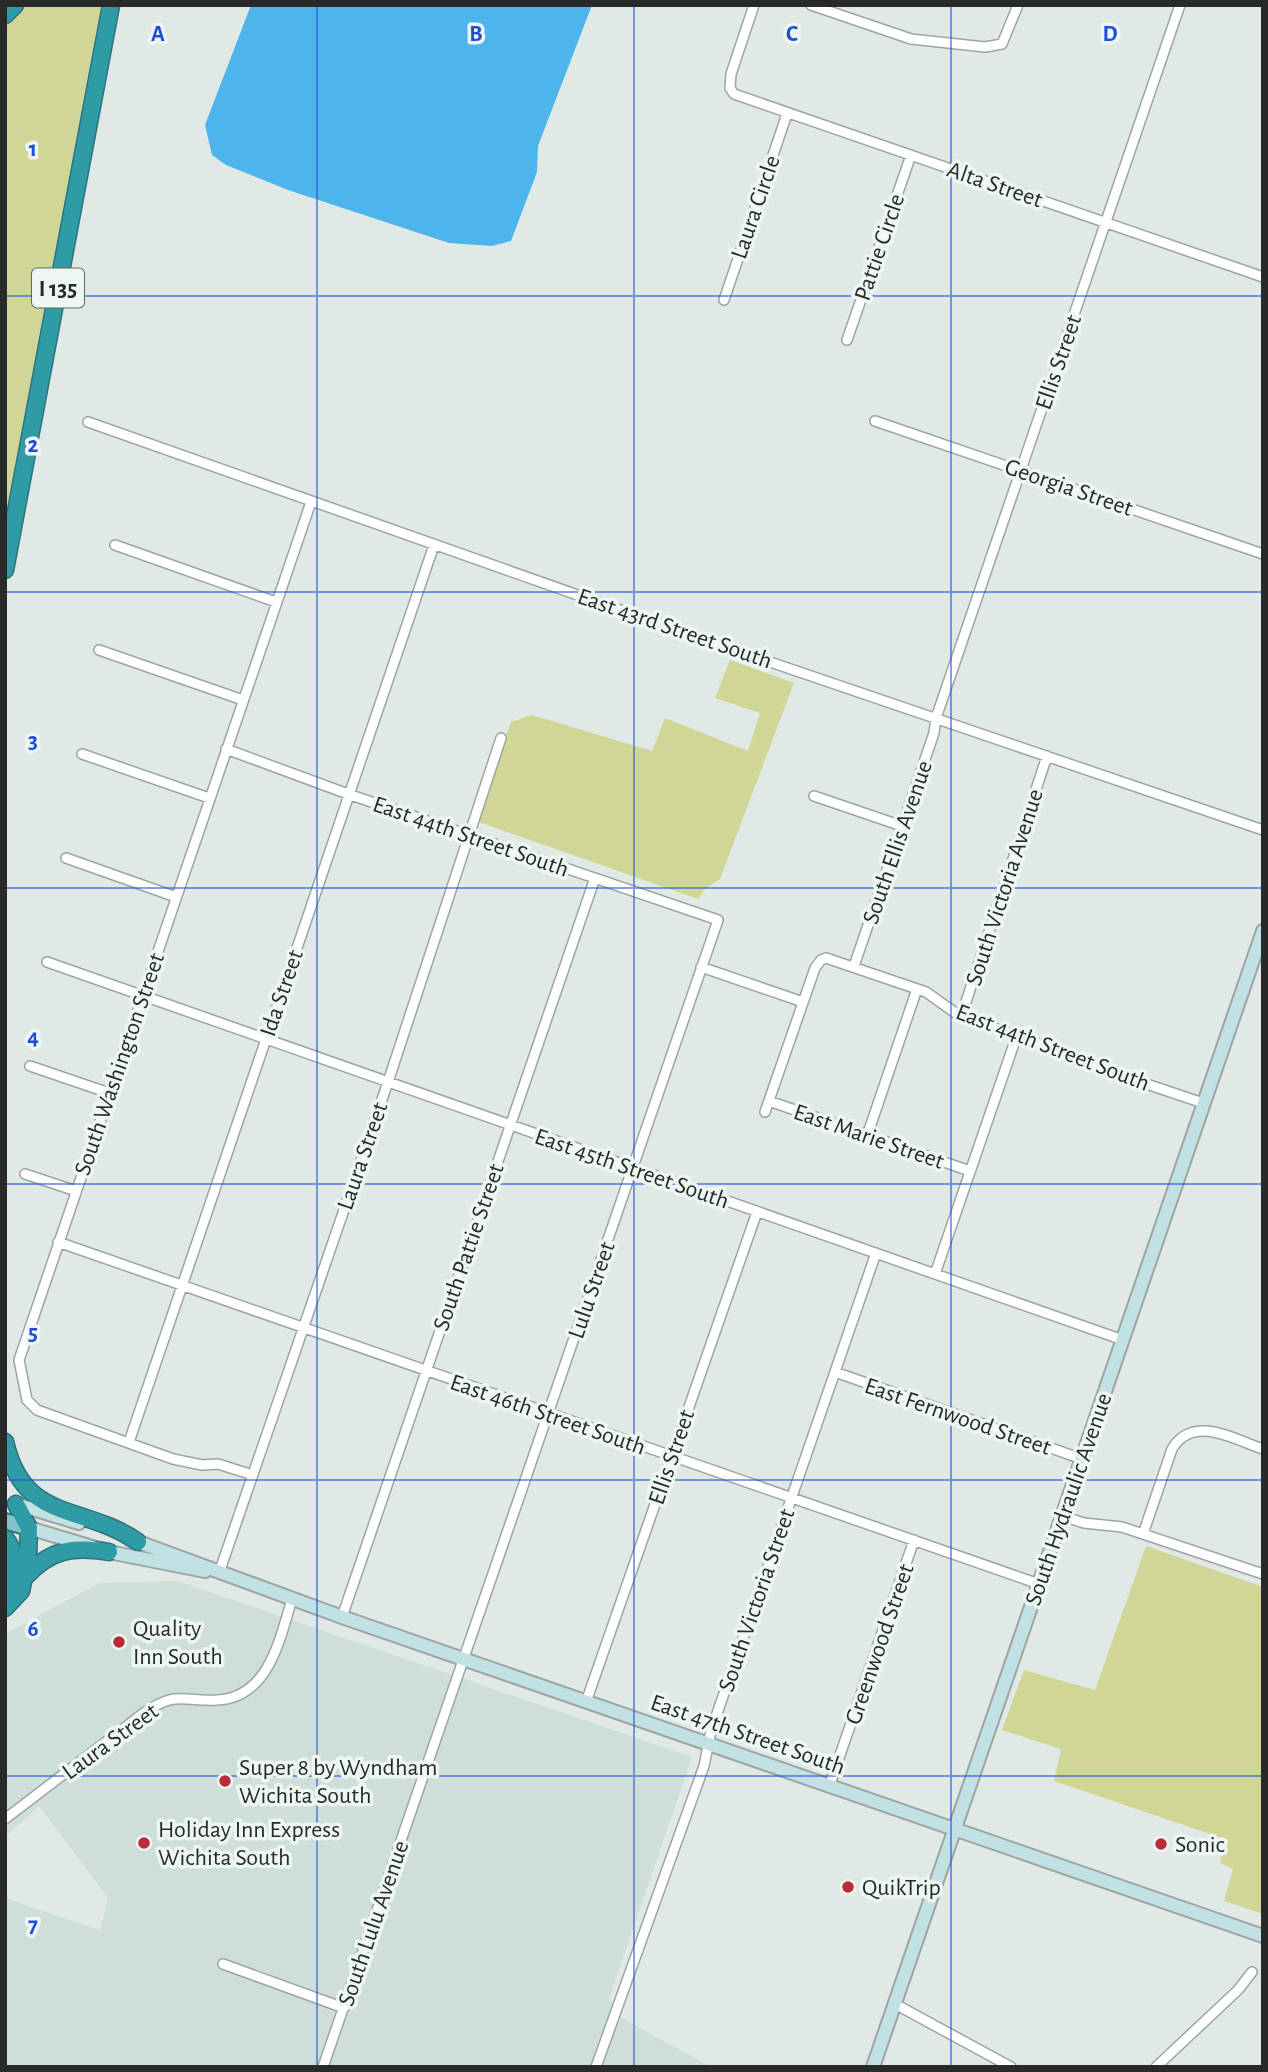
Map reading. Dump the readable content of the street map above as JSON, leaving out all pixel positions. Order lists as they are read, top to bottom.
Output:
{
  "streets": {
    "highway": ["I 135"],
    "main road": ["South Hydraulic Avenue", "East 47th Street South"],
    "street": [
      "Alta Street",
      "Laura Circle",
      "Pattie Circle",
      "Ellis Street",
      "Georgia Street",
      "East 43rd Street South",
      "East 44th Street South",
      "South Ellis Avenue",
      "South Victoria Avenue",
      "Ida Street",
      "South Washington Street",
      "East Marie Street",
      "Laura Street",
      "East 45th Street South",
      "South Pattie Street",
      "Lulu Street",
      "East 46th Street South",
      "East Fernwood Street",
      "South Victoria Street",
      "Greenwood Street",
      "South Lulu Avenue"
    ]
  },
  "crossings": [
    ["Alta Street", "Laura Circle"],
    ["Alta Street", "Pattie Circle"],
    ["Alta Street", "Ellis Street"],
    ["Ellis Street", "Georgia Street"],
    ["Ellis Street", "East 43rd Street South"],
    ["Ellis Street", "South Ellis Avenue"],
    ["Ellis Street", "East 45th Street South"],
    ["Ellis Street", "East 46th Street South"],
    ["Ellis Street", "East 47th Street South"],
    ["East 43rd Street South", "South Ellis Avenue"],
    ["East 43rd Street South", "South Victoria Avenue"],
    ["East 43rd Street South", "Ida Street"],
    ["East 43rd Street South", "South Washington Street"],
    ["East 44th Street South", "South Ellis Avenue"],
    ["East 44th Street South", "South Victoria Avenue"],
    ["East 44th Street South", "Ida Street"],
    ["East 44th Street South", "South Washington Street"],
    ["East 44th Street South", "Laura Street"],
    ["East 44th Street South", "South Pattie Street"],
    ["East 44th Street South", "Lulu Street"],
    ["East 44th Street South", "South Hydraulic Avenue"],
    ["Ida Street", "South Washington Street"],
    ["Ida Street", "East 45th Street South"],
    ["Ida Street", "East 46th Street South"],
    ["South Washington Street", "Laura Street"],
    ["South Washington Street", "East 45th Street South"],
    ["South Washington Street", "East 46th Street South"],
    ["Laura Street", "East 45th Street South"],
    ["Laura Street", "East 46th Street South"],
    ["Laura Street", "East 47th Street South"],
    ["East 45th Street South", "South Pattie Street"],
    ["East 45th Street South", "Lulu Street"],
    ["East 45th Street South", "South Hydraulic Avenue"],
    ["East 45th Street South", "South Victoria Street"],
    ["South Pattie Street", "East 46th Street South"],
    ["South Pattie Street", "East 47th Street South"],
    ["Lulu Street", "East 46th Street South"],
    ["Lulu Street", "East 47th Street South"],
    ["Lulu Street", "South Lulu Avenue"],
    ["East 46th Street South", "South Hydraulic Avenue"],
    ["East 46th Street South", "South Victoria Street"],
    ["East 46th Street South", "Greenwood Street"],
    ["East Fernwood Street", "South Hydraulic Avenue"],
    ["East Fernwood Street", "South Victoria Street"],
    ["South Hydraulic Avenue", "East 47th Street South"],
    ["South Victoria Street", "East 47th Street South"],
    ["Greenwood Street", "East 47th Street South"],
    ["East 47th Street South", "South Lulu Avenue"]
  ],
  "places": [
    "Quality Inn South",
    "Super 8 by Wyndham Wichita South",
    "Holiday Inn Express Wichita South",
    "Sonic",
    "QuikTrip"
  ],
  "grid": {
    "columns": [
      "A",
      "B",
      "C",
      "D"
    ],
    "rows": [
      "1",
      "2",
      "3",
      "4",
      "5",
      "6",
      "7"
    ]
  }
}
